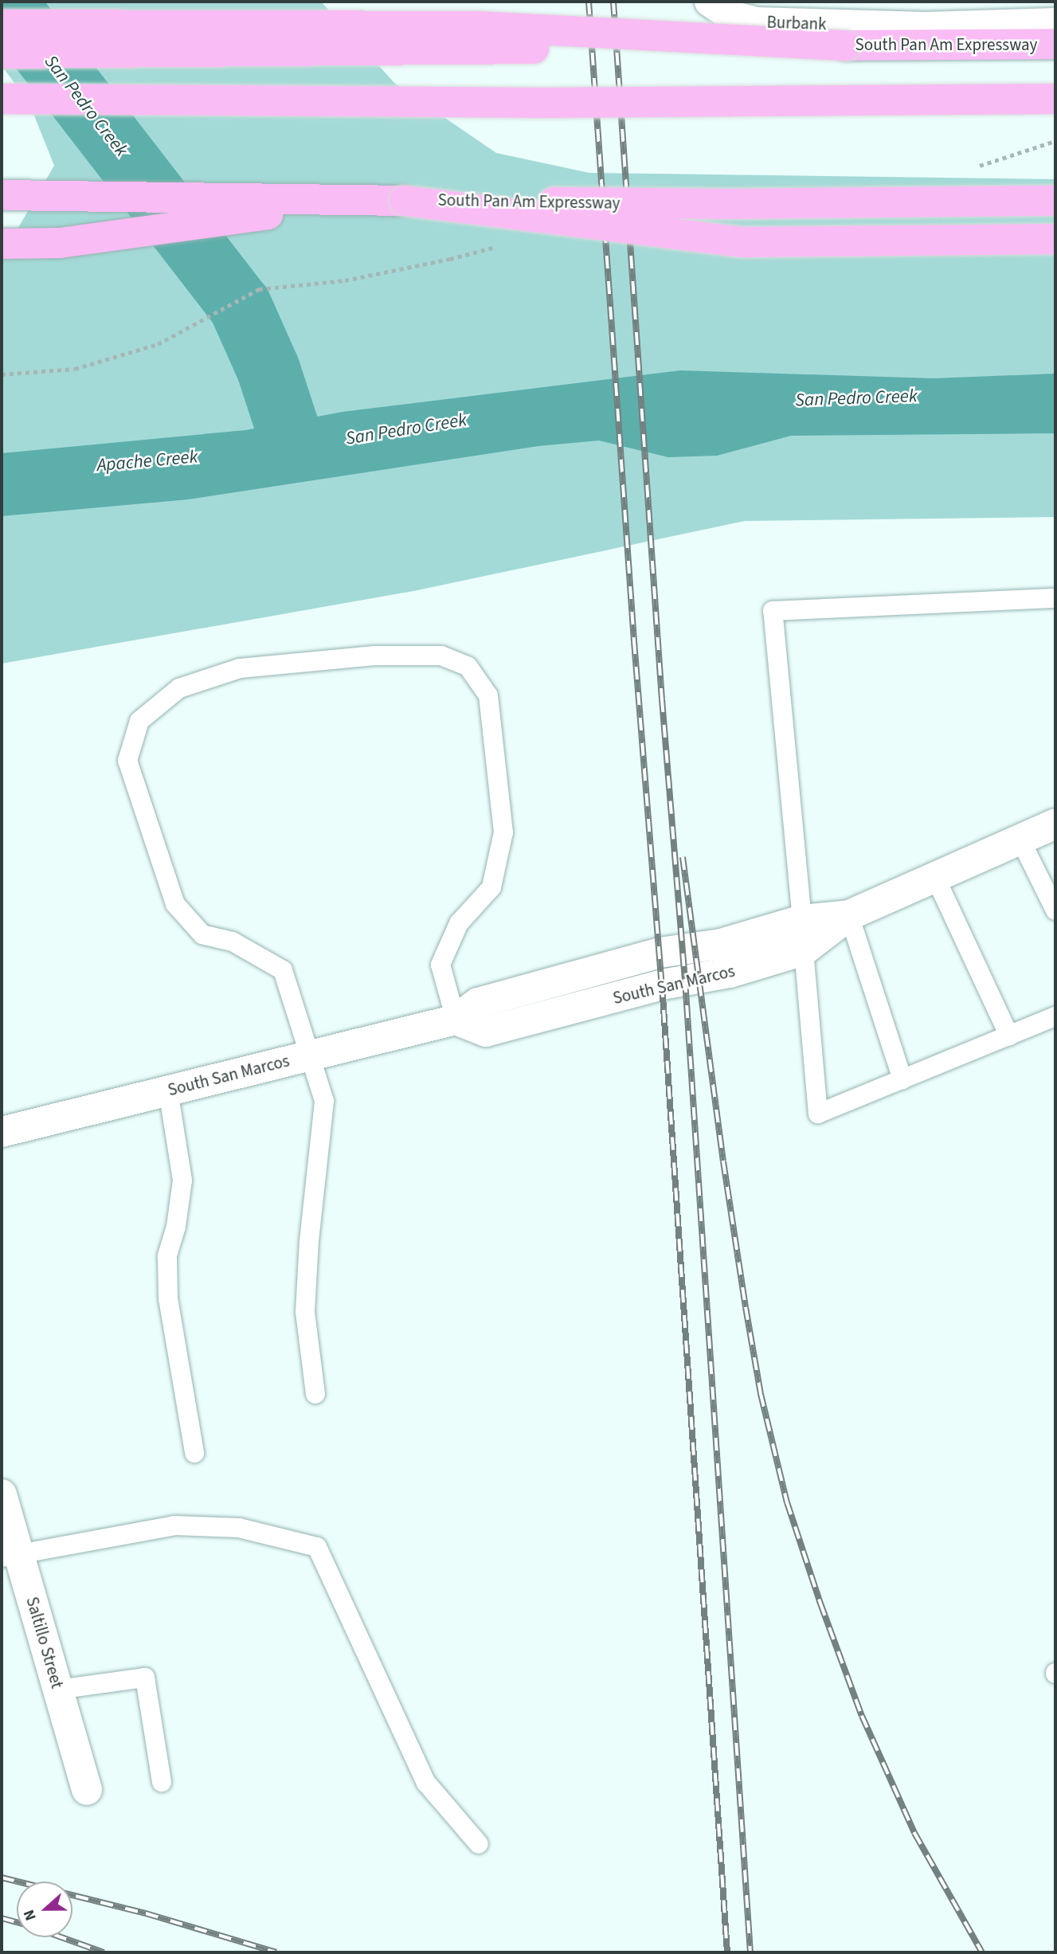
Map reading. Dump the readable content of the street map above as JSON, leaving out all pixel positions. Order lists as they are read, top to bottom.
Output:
{
  "streets": {
    "highway": ["South Pan Am Expressway"],
    "street": ["Burbank", "South San Marcos", "Saltillo Street"]
  },
  "water": ["San Pedro Creek", "Apache Creek"],
  "north": "left"
}
